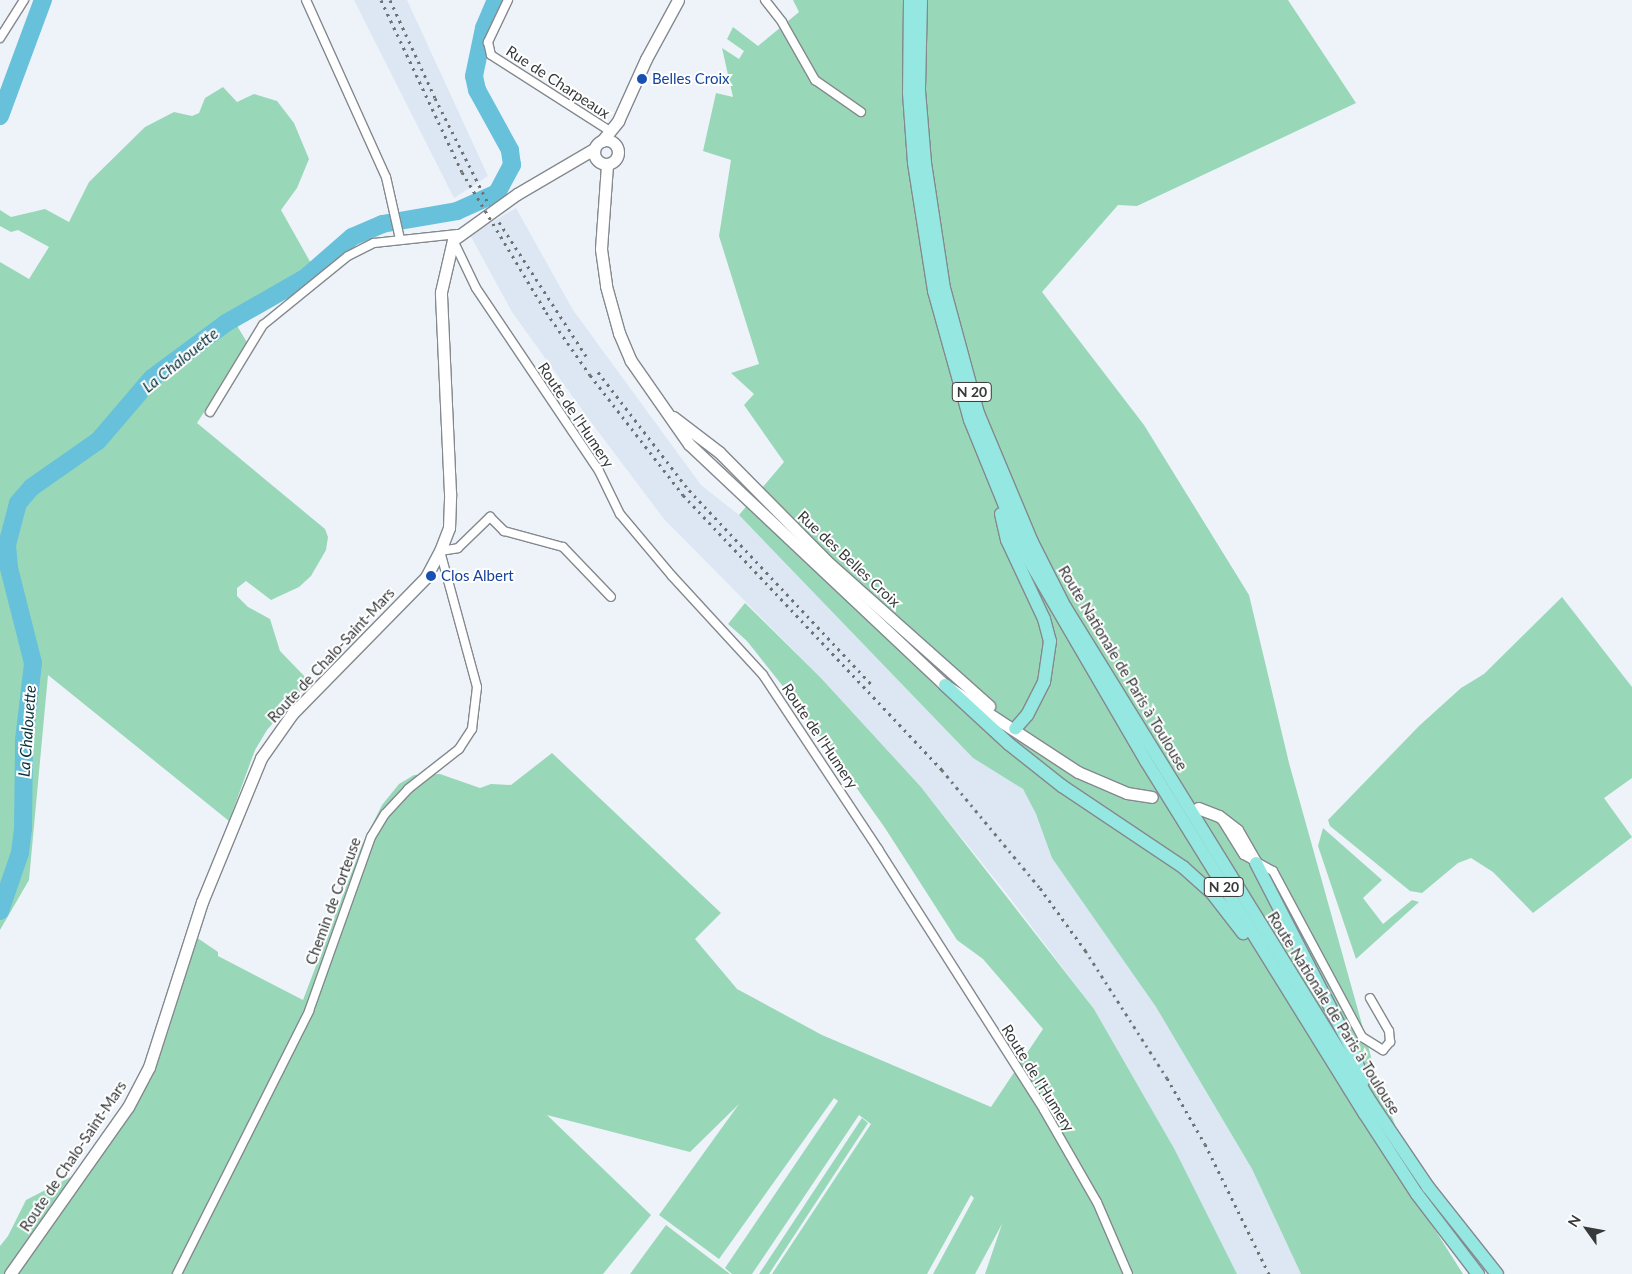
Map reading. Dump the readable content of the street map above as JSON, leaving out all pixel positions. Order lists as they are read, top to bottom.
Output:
{
  "streets": {
    "main road": [
      "N 20",
      "Rue des Belles Croix",
      "Route de Chalo-Saint-Mars",
      "Route Nationale de Paris à Toulouse"
    ],
    "street": ["Rue de Charpeaux", "Route de l'Humery", "Chemin de Corteuse"]
  },
  "crossings": [
    ["Route de l'Humery", "Route de Chalo-Saint-Mars"],
    ["Route de Chalo-Saint-Mars", "Chemin de Corteuse"]
  ],
  "water": ["La Chalouette"],
  "places": ["Belles Croix", "Clos Albert"],
  "north": "top left"
}
